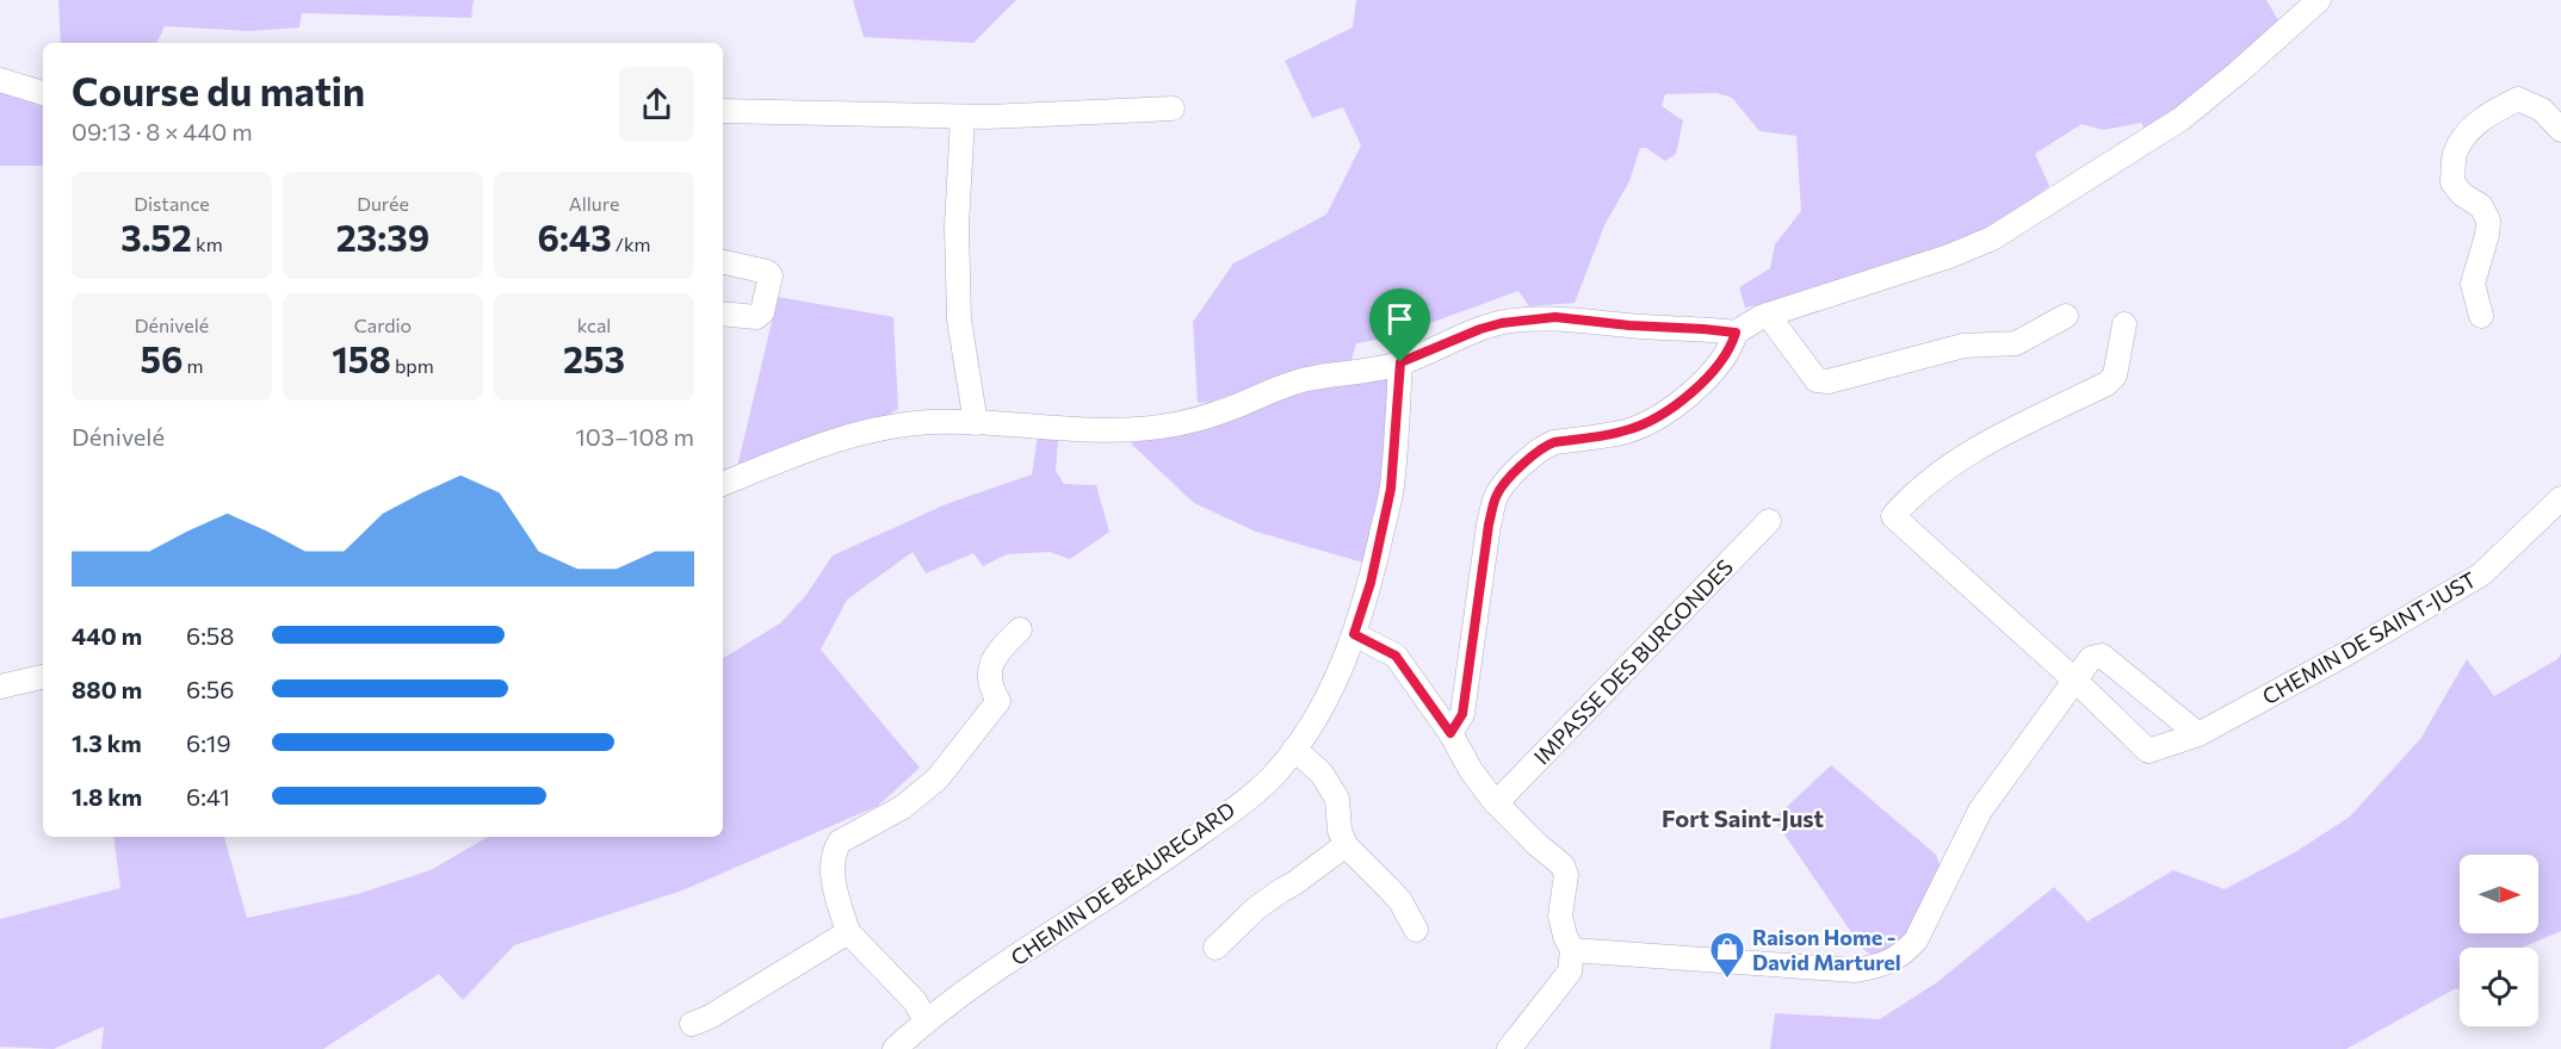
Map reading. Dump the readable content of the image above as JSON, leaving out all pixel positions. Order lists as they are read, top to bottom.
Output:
{
  "streets": {
    "street": ["CHEMIN DE SAINT-JUST", "IMPASSE DES BURGONDES", "CHEMIN DE BEAUREGARD"]
  },
  "districts": ["Fort Saint-Just"],
  "places": {
    "shop": ["Raison Home - David Marturel"]
  },
  "north": "right",
  "page": {
    "heading": ["Course du matin", "09:13 · 8 × 440 m"],
    "stats": [
      ["Distance", "3.52 km"],
      ["Durée", "23:39"],
      ["Allure", "6:43 /km"],
      ["Dénivelé", "56 m"],
      ["Cardio", "158 bpm"],
      ["kcal", "253"]
    ],
    "chart": ["Dénivelé", "103–108 m"],
    "list": [
      {
        "name": "440 m",
        "note": "6:58"
      },
      {
        "name": "880 m",
        "note": "6:56"
      },
      {
        "name": "1.3 km",
        "note": "6:19"
      },
      {
        "name": "1.8 km",
        "note": "6:41"
      }
    ]
  }
}
